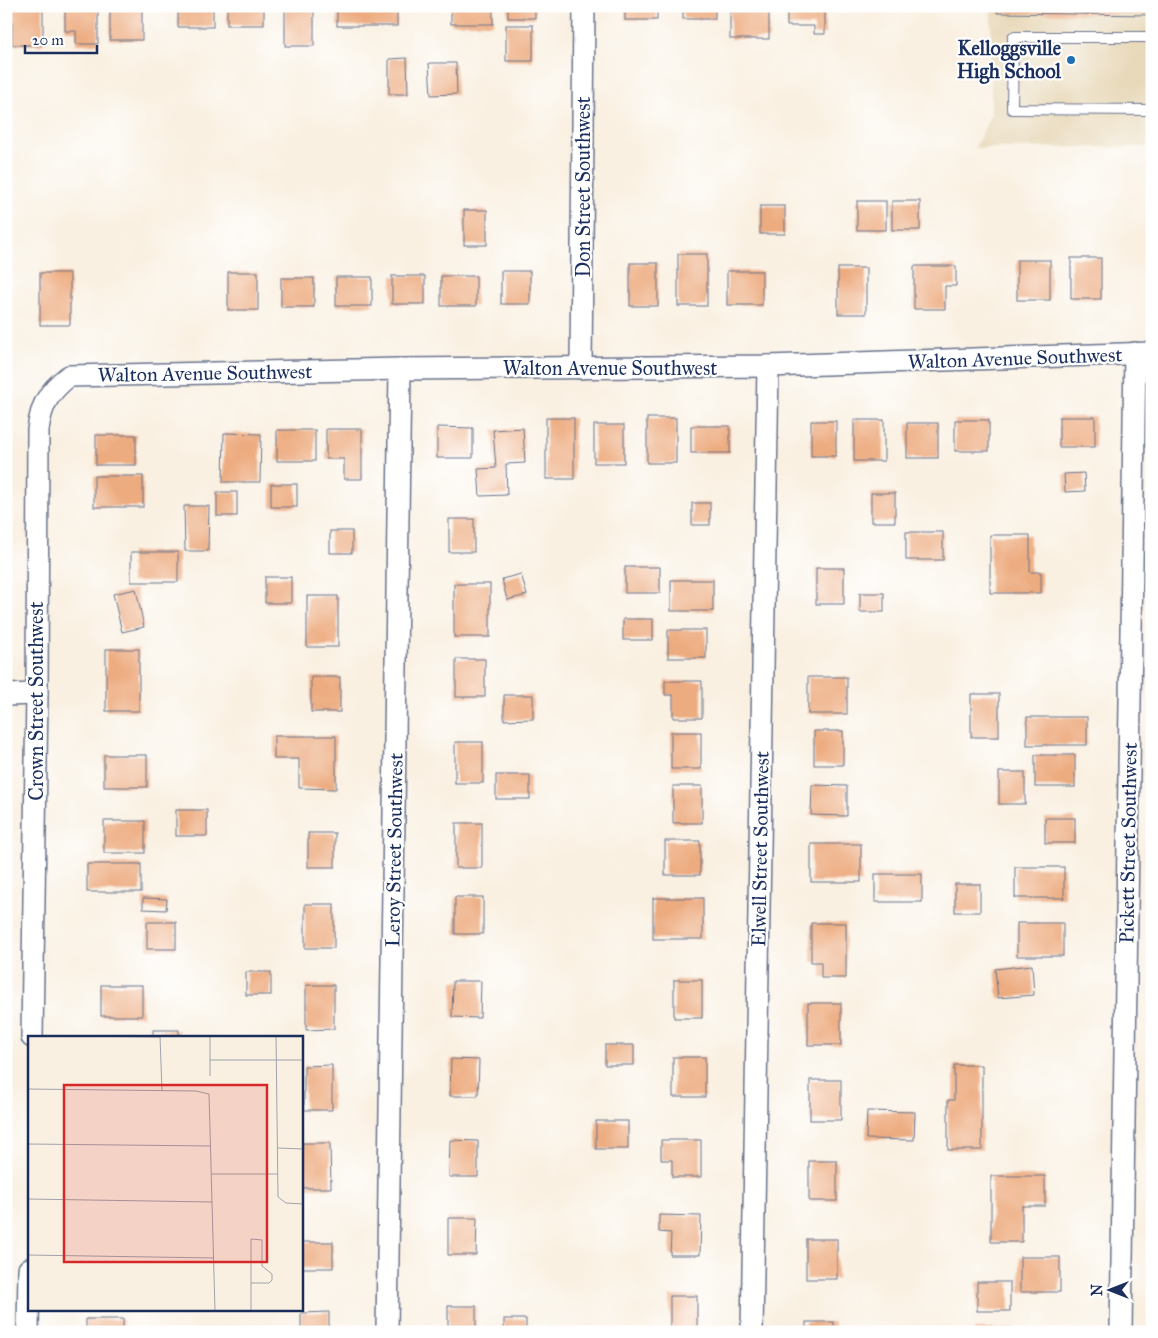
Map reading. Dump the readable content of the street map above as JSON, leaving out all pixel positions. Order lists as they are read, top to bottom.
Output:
{
  "streets": {
    "street": [
      "Don Street Southwest",
      "Walton Avenue Southwest",
      "Crown Street Southwest",
      "Pickett Street Southwest",
      "Elwell Street Southwest",
      "Leroy Street Southwest"
    ]
  },
  "crossings": [
    ["Don Street Southwest", "Walton Avenue Southwest"],
    ["Walton Avenue Southwest", "Crown Street Southwest"],
    ["Walton Avenue Southwest", "Pickett Street Southwest"],
    ["Walton Avenue Southwest", "Elwell Street Southwest"],
    ["Walton Avenue Southwest", "Leroy Street Southwest"]
  ],
  "places": ["Kelloggsville High School"],
  "scale_bar": "20 m",
  "north": "left"
}
